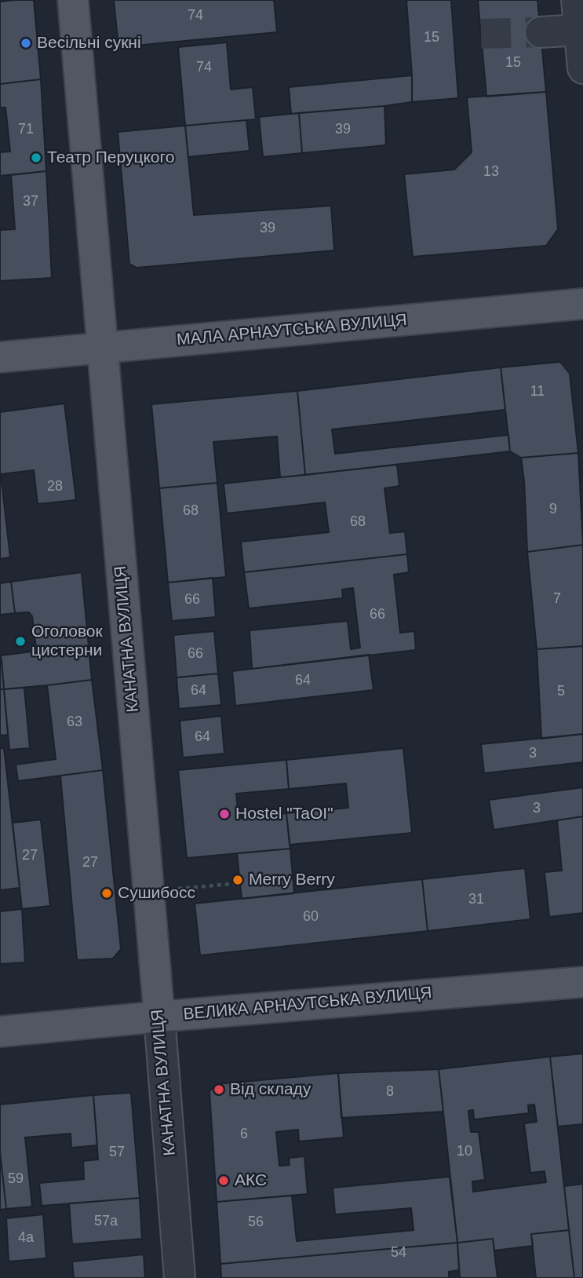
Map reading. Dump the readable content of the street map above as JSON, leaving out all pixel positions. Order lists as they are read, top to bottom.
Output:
{
  "streets": {
    "main road": ["МАЛА АРНАУТСЬКА ВУЛИЦЯ", "КАНАТНА ВУЛИЦЯ", "ВЕЛИКА АРНАУТСЬКА ВУЛИЦЯ"]
  },
  "crossings": [
    ["МАЛА АРНАУТСЬКА ВУЛИЦЯ", "КАНАТНА ВУЛИЦЯ"],
    ["КАНАТНА ВУЛИЦЯ", "ВЕЛИКА АРНАУТСЬКА ВУЛИЦЯ"]
  ],
  "places": [
    "Весільні сукні",
    "Театр Перуцкого",
    "Оголовок цистерни",
    "Hostel \"TaOI\"",
    "Merry Berry",
    "Сушибосс",
    "Від складу",
    "АКС"
  ],
  "house_numbers": [
    "74",
    "15",
    "15",
    "74",
    "71",
    "39",
    "13",
    "37",
    "39",
    "11",
    "28",
    "9",
    "68",
    "68",
    "7",
    "66",
    "66",
    "66",
    "64",
    "64",
    "5",
    "63",
    "64",
    "3",
    "3",
    "27",
    "27",
    "31",
    "60",
    "8",
    "6",
    "10",
    "57",
    "59",
    "57а",
    "56",
    "4а",
    "54"
  ]
}
